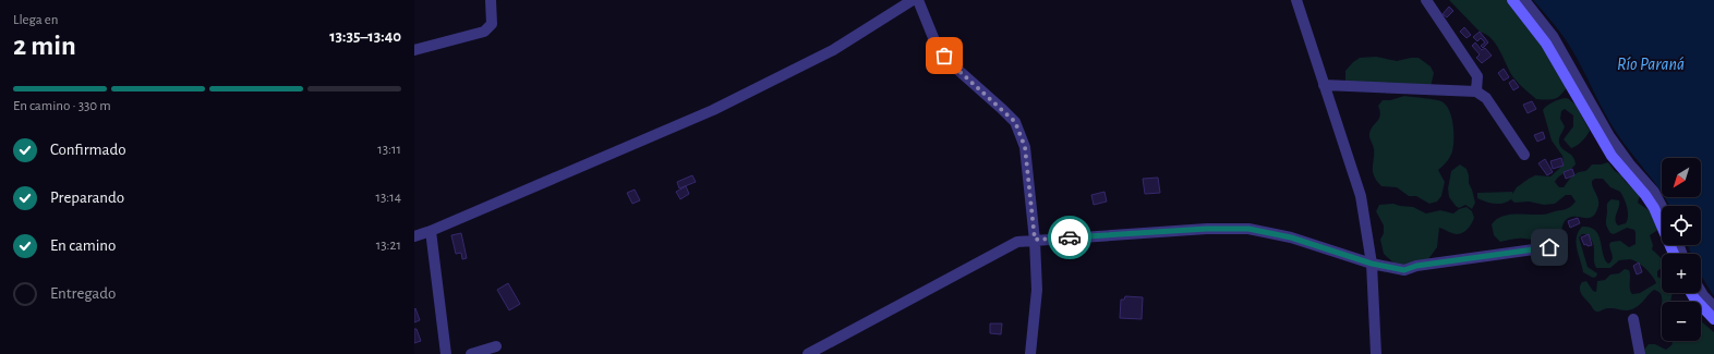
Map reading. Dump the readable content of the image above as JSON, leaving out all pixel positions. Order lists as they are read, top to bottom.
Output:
{
  "water": ["Río Paraná"],
  "north": "bottom left",
  "page": {
    "heading": ["2 min", "Llega en", "13:35–13:40"],
    "bar": "En camino · 330 m",
    "list": [
      ["Confirmado", "13:11"],
      ["Preparando", "13:14"],
      ["En camino", "13:21"],
      "Entregado"
    ],
    "map_buttons": ["+", "−"]
  }
}
